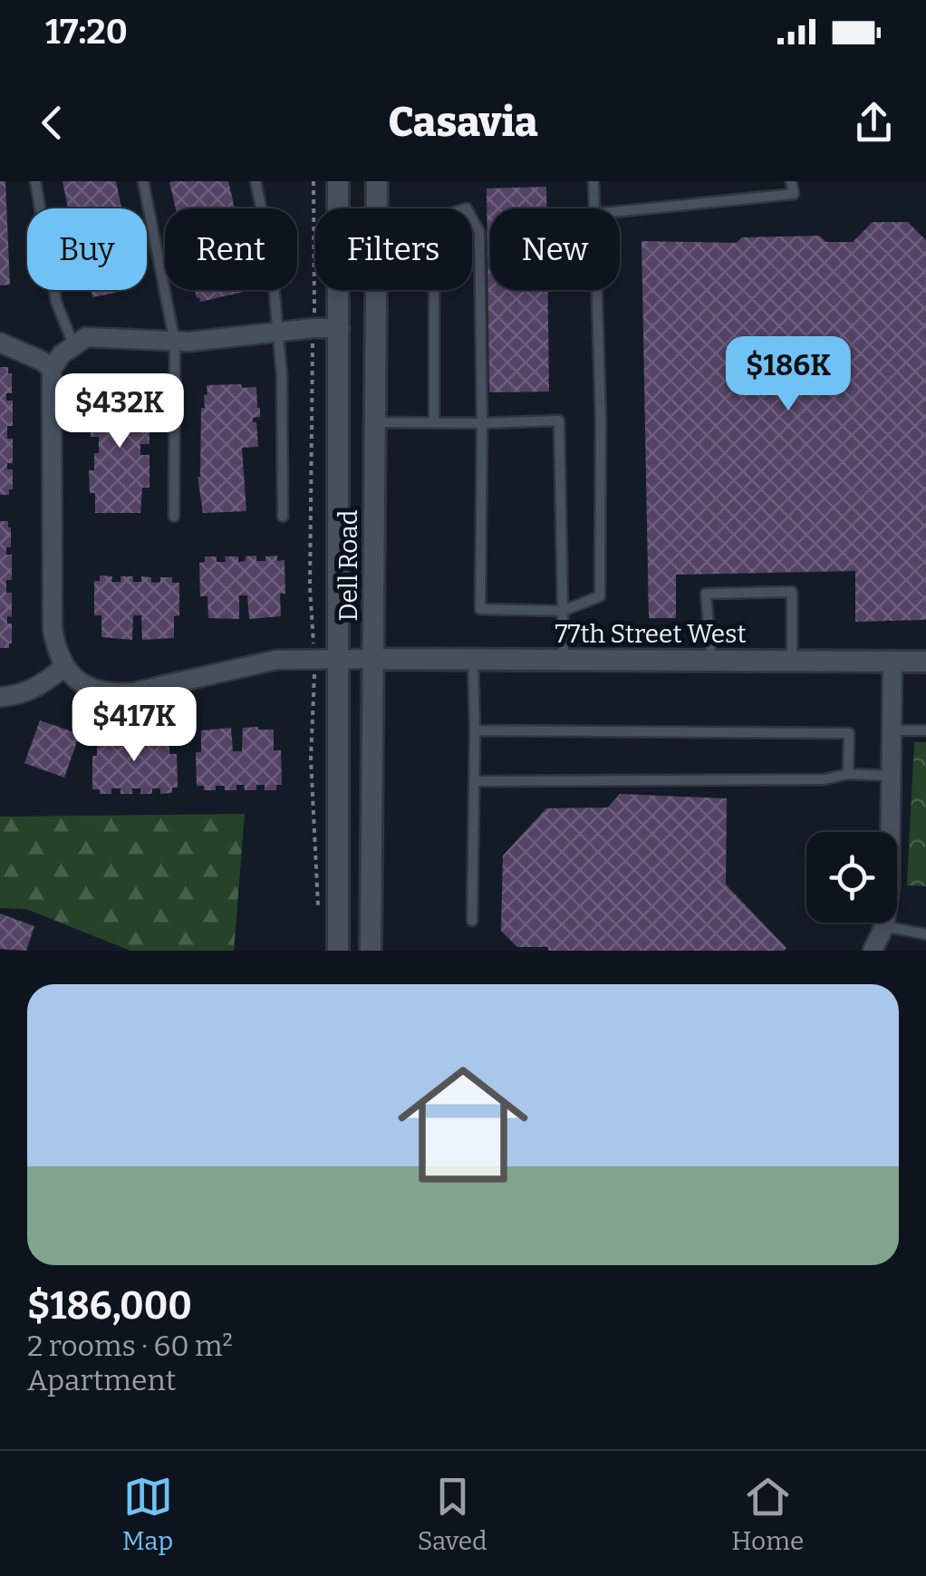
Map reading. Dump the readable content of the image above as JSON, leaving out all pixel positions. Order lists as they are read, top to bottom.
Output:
{
  "streets": {
    "street": ["Dell Road", "77th Street West"]
  },
  "crossings": [
    ["Dell Road", "77th Street West"]
  ],
  "page": {
    "status": "17:20",
    "header": "Casavia",
    "chip": [
      "Buy",
      "Rent",
      "Filters",
      "New"
    ],
    "price": ["$186K", "$432K", "$417K"],
    "list": [
      {
        "name": "$186,000",
        "note": "2 rooms · 60 m² · Apartment"
      }
    ],
    "tabs": ["Map", "Saved", "Home"]
  }
}
